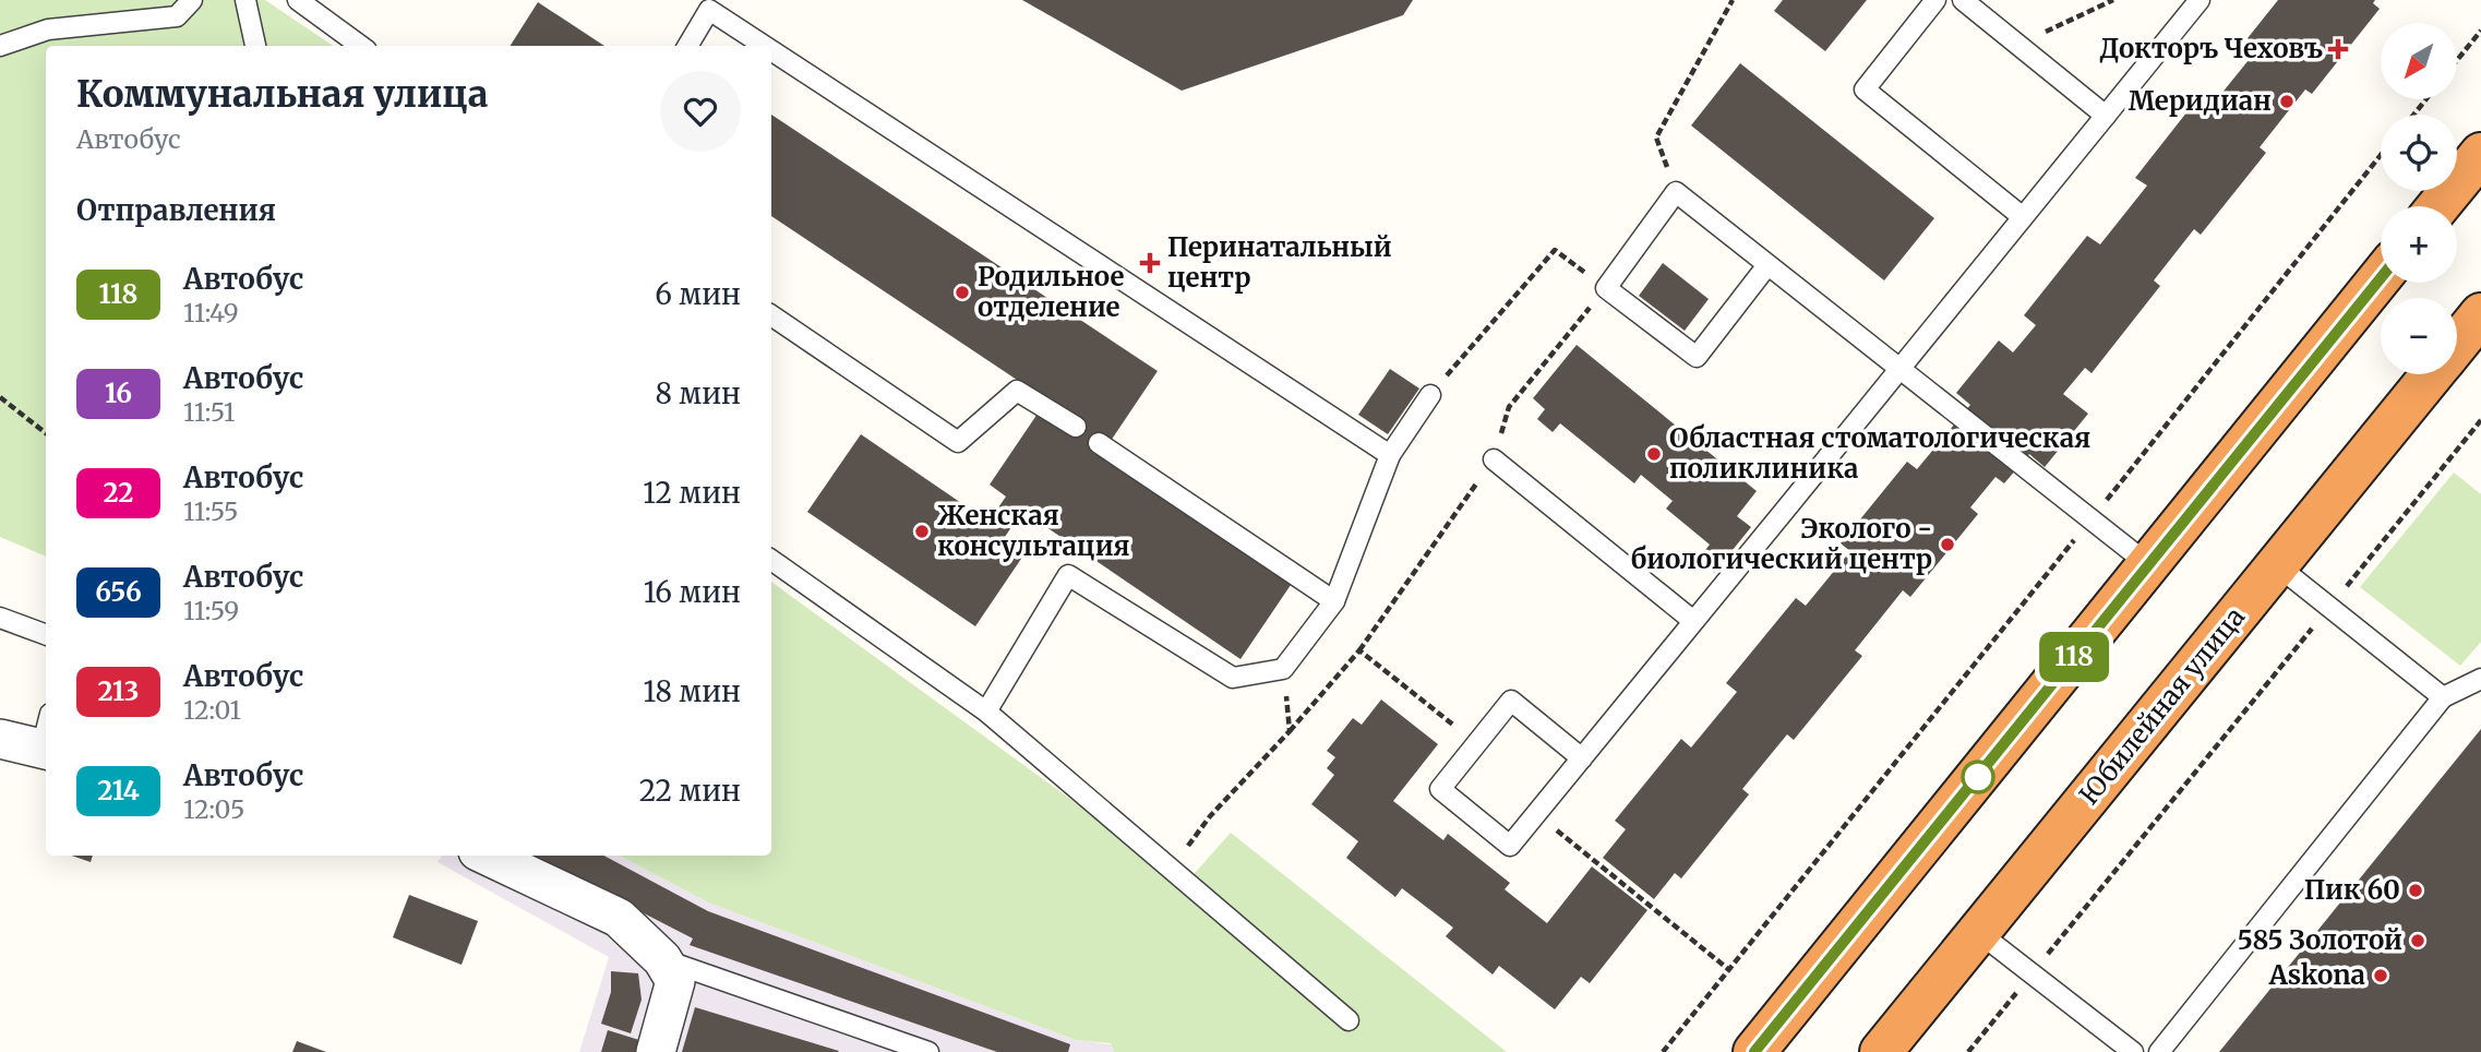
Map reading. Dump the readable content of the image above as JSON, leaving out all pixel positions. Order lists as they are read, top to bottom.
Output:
{
  "streets": {
    "highway": ["Юбилейная улица"]
  },
  "places": {
    "health": ["Докторъ Чеховъ", "Перинатальный центр"],
    "other": [
      "Меридиан",
      "Родильное отделение",
      "Областная стоматологическая поликлиника",
      "Женская консультация",
      "Эколого - биологический центр",
      "Пик 60",
      "585 Золотой",
      "Askona"
    ]
  },
  "lines": ["bus line 118"],
  "north": "bottom left",
  "page": {
    "on_map": "118",
    "map_buttons": ["+", "−"],
    "heading": [
      ["Коммунальная улица", "Автобус"],
      "Отправления"
    ],
    "list": [
      {
        "mark": "118",
        "name": "Автобус",
        "note": "11:49",
        "value": "6 мин"
      },
      {
        "mark": "16",
        "name": "Автобус",
        "note": "11:51",
        "value": "8 мин"
      },
      {
        "mark": "22",
        "name": "Автобус",
        "note": "11:55",
        "value": "12 мин"
      },
      {
        "mark": "656",
        "name": "Автобус",
        "note": "11:59",
        "value": "16 мин"
      },
      {
        "mark": "213",
        "name": "Автобус",
        "note": "12:01",
        "value": "18 мин"
      },
      {
        "mark": "214",
        "name": "Автобус",
        "note": "12:05",
        "value": "22 мин"
      }
    ]
  }
}
